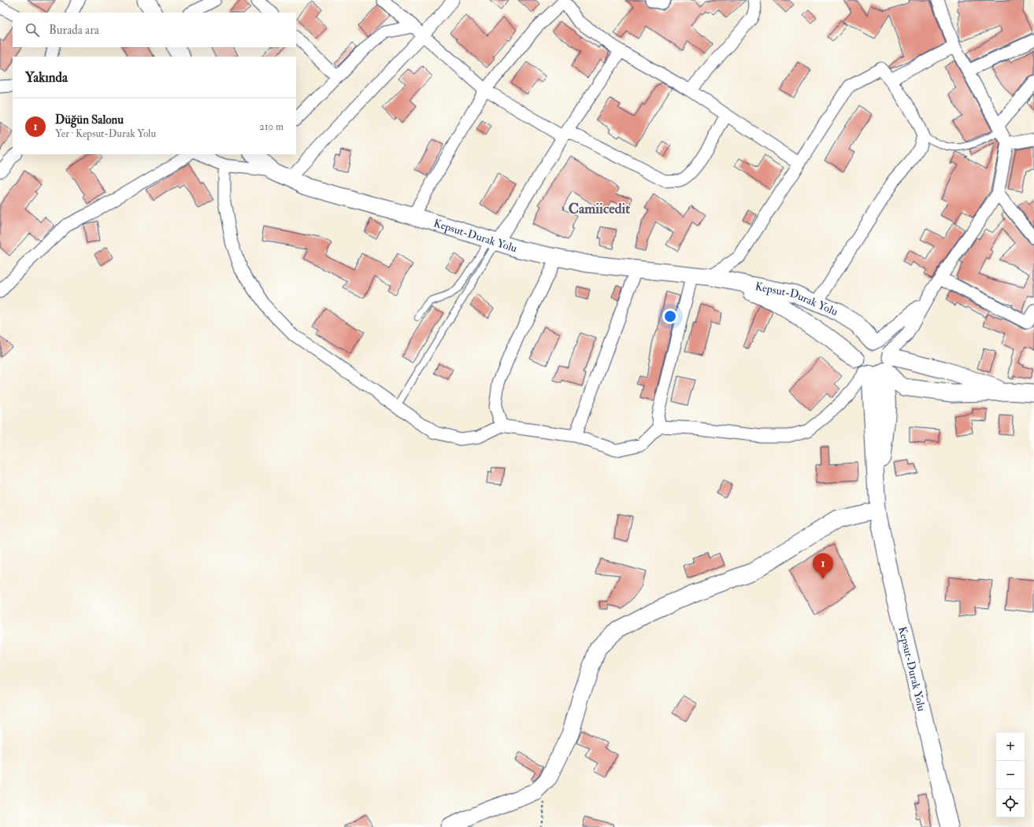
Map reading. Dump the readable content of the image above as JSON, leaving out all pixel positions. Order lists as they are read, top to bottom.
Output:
{
  "streets": {
    "main road": ["Kepsut-Durak Yolu"]
  },
  "districts": ["Camiicedit"],
  "page": {
    "search": "Burada ara",
    "heading": "Yakında",
    "list": [
      {
        "mark": "1",
        "name": "Düğün Salonu",
        "note": "Yer · Kepsut-Durak Yolu",
        "value": "210 m"
      }
    ],
    "pins": "1",
    "map_buttons": ["+", "−"]
  }
}
